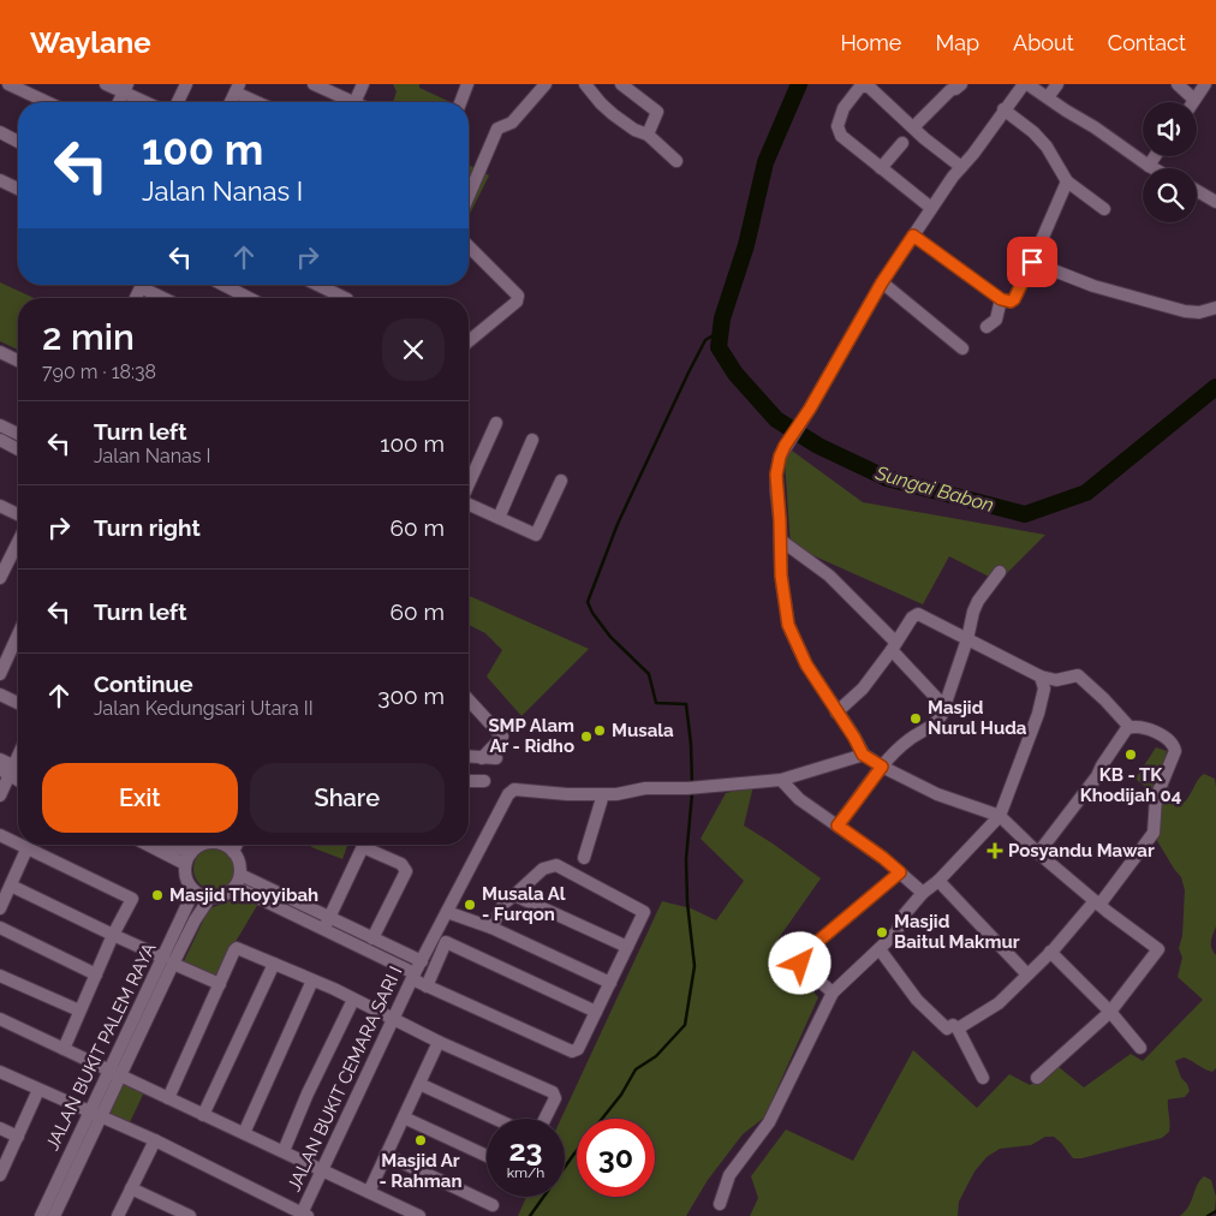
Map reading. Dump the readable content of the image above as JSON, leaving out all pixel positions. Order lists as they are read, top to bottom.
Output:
{
  "streets": {
    "street": ["JALAN BUKIT PALEM RAYA", "JALAN BUKIT CEMARA SARI I"]
  },
  "water": ["Sungai Babon"],
  "places": {
    "other": [
      "Masjid Nurul Huda",
      "Musala",
      "SMP Alam Ar - Ridho",
      "KB - TK Khodijah 04",
      "Masjid Thoyyibah",
      "Musala Al - Furqon",
      "Masjid Baitul Makmur",
      "Masjid Ar - Rahman"
    ],
    "health": ["Posyandu Mawar"]
  },
  "page": {
    "header": "Waylane",
    "nav": [
      "Home",
      "Map",
      "About",
      "Contact"
    ],
    "turn": ["100 m", "Jalan Nanas I"],
    "heading": ["2 min", "790 m · 18:38"],
    "list": [
      {
        "name": "Turn left",
        "note": "Jalan Nanas I",
        "value": "100 m"
      },
      {
        "name": "Turn right",
        "value": "60 m"
      },
      {
        "name": "Turn left",
        "value": "60 m"
      },
      {
        "name": "Continue",
        "note": "Jalan Kedungsari Utara II",
        "value": "300 m"
      }
    ],
    "buttons": ["Exit", "Share"],
    "speed": "23 km/h",
    "limit": "30"
  }
}
